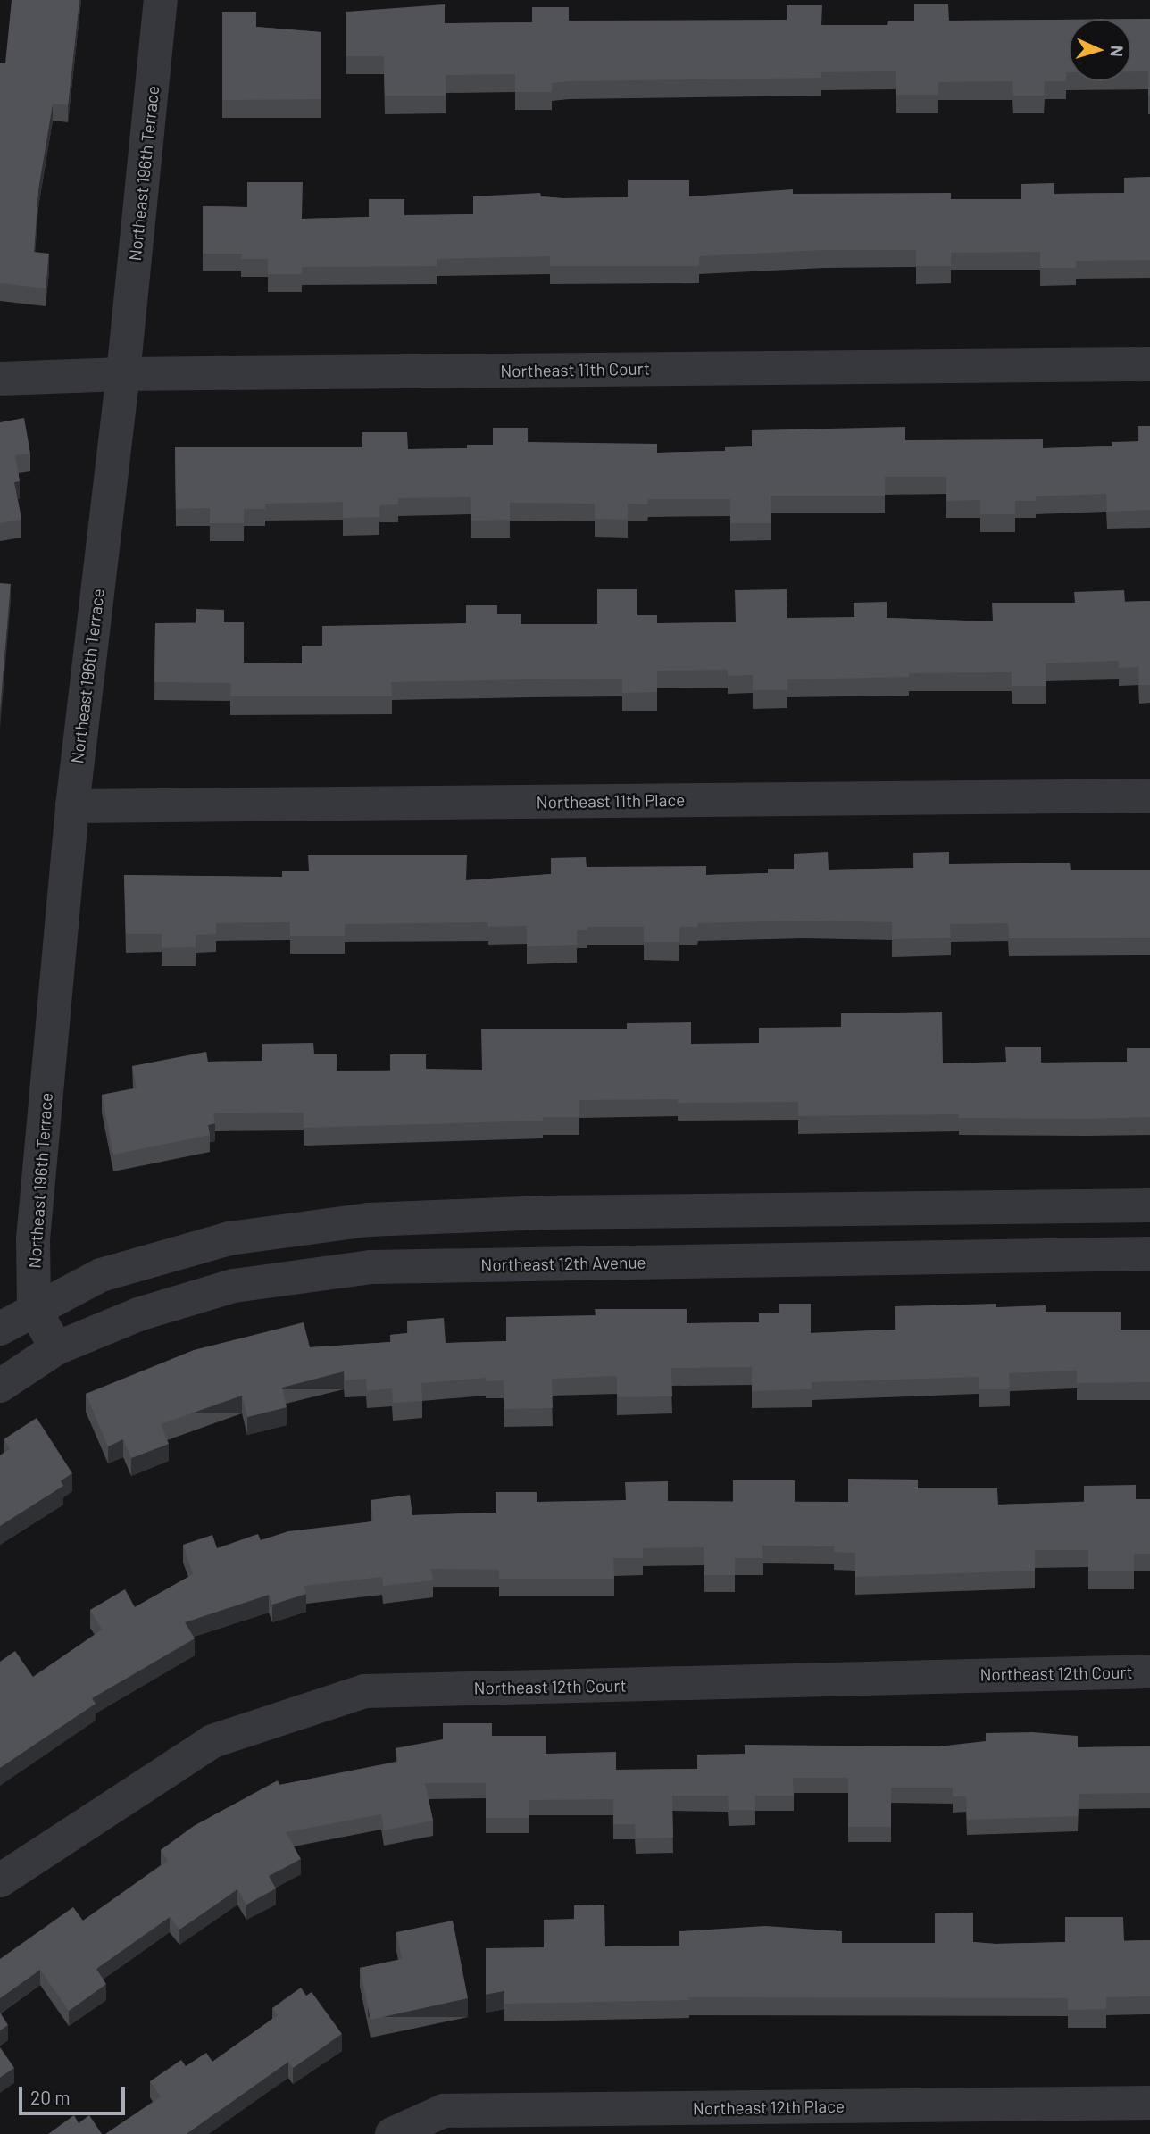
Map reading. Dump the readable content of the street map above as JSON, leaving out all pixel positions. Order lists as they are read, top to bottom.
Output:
{
  "streets": {
    "street": [
      "Northeast 196th Terrace",
      "Northeast 11th Court",
      "Northeast 11th Place",
      "Northeast 12th Avenue",
      "Northeast 12th Court",
      "Northeast 12th Place"
    ]
  },
  "crossings": [
    ["Northeast 196th Terrace", "Northeast 11th Court"],
    ["Northeast 196th Terrace", "Northeast 11th Place"],
    ["Northeast 196th Terrace", "Northeast 12th Avenue"]
  ],
  "scale_bar": "20 m",
  "north": "right"
}
